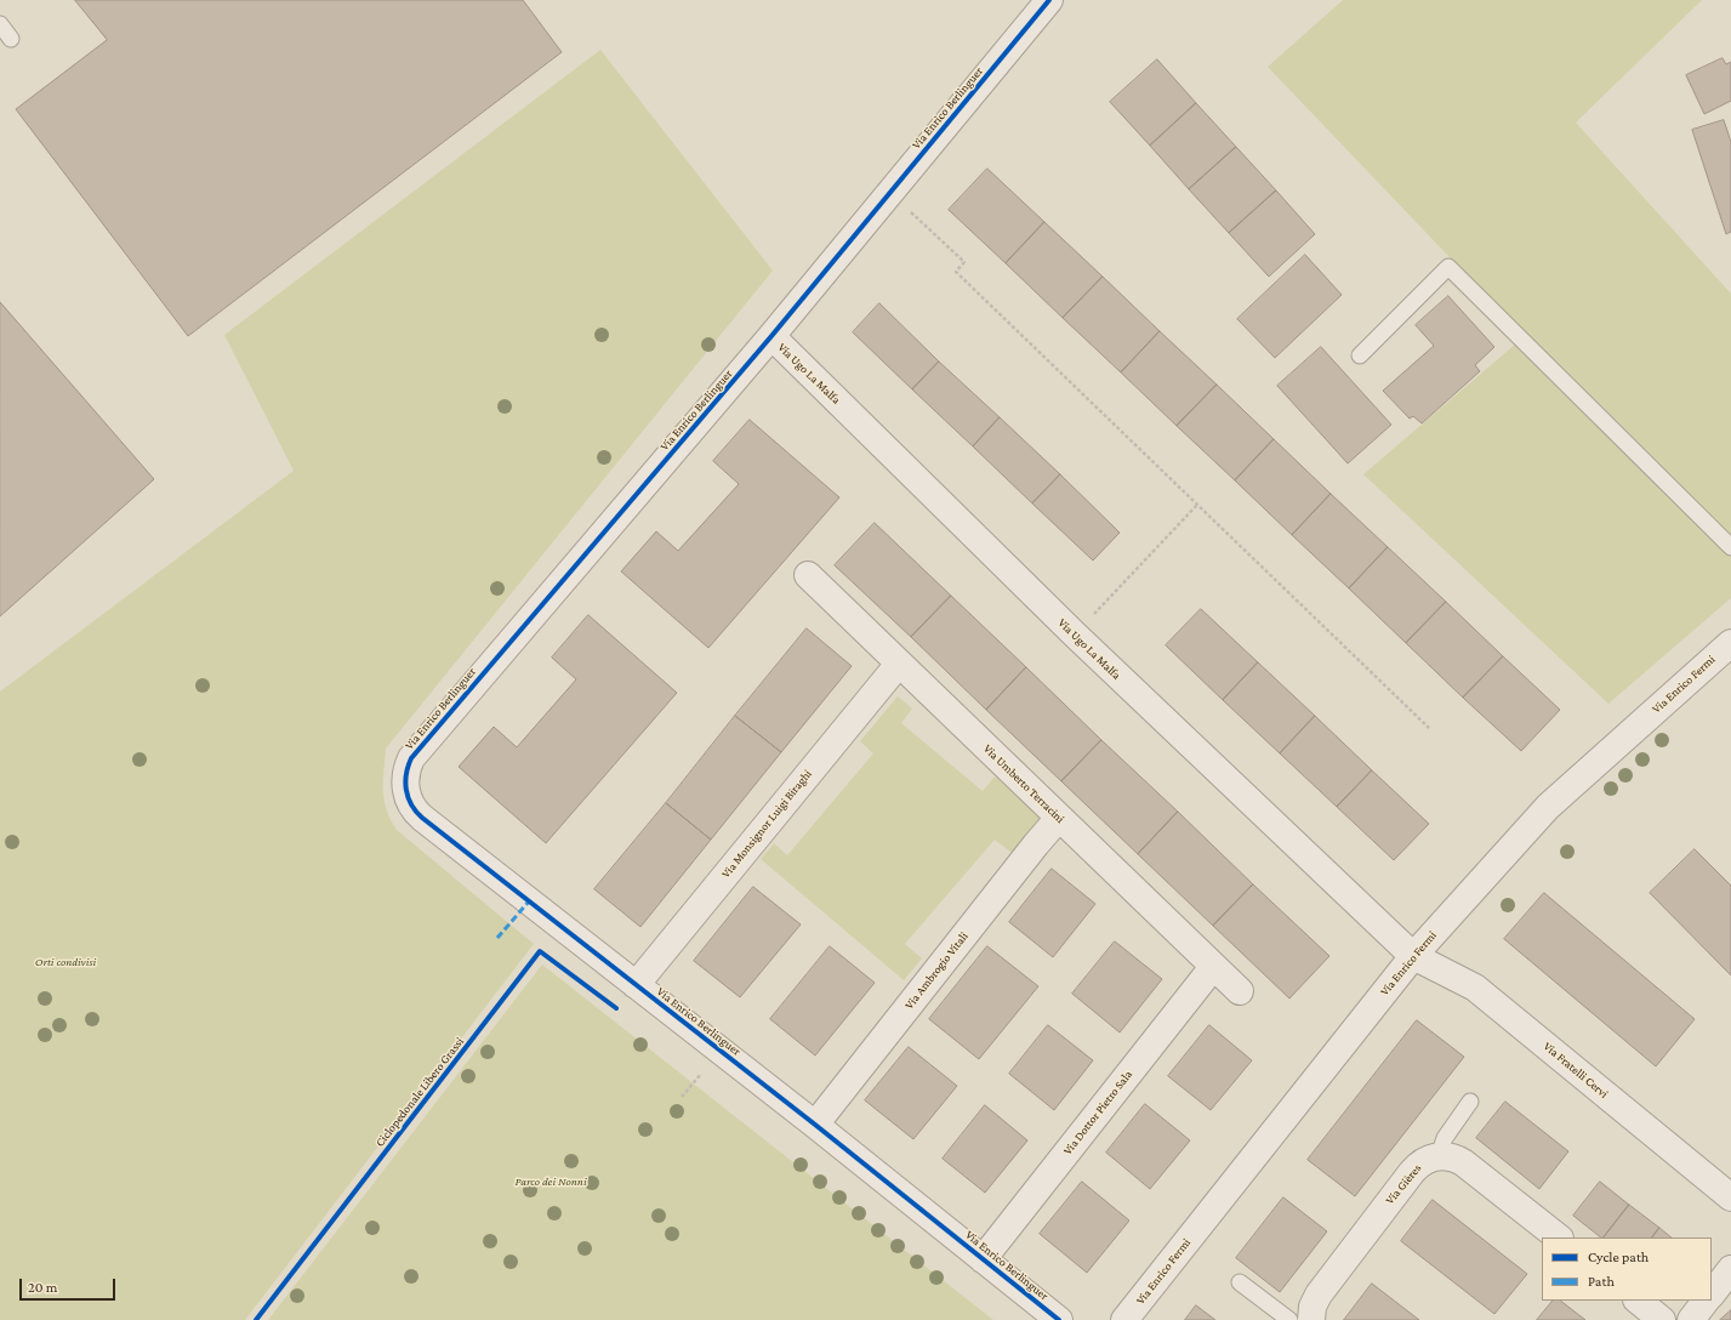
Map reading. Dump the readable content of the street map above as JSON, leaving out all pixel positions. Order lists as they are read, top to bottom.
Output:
{
  "streets": {
    "street": [
      "Via Enrico Berlinguer",
      "Via Ugo La Malfa",
      "Via Enrico Fermi",
      "Via Umberto Terracini",
      "Via Monsignor Luigi Biraghi",
      "Via Ambrogio Vitali",
      "Via Fratelli Cervi",
      "Via Dottor Pietro Sala",
      "Via Gières"
    ],
    "cycle path": ["Ciclopedonale Libero Grassi"]
  },
  "crossings": [
    ["Via Enrico Berlinguer", "Via Ugo La Malfa"],
    ["Via Enrico Berlinguer", "Via Monsignor Luigi Biraghi"],
    ["Via Enrico Berlinguer", "Via Ambrogio Vitali"],
    ["Via Enrico Berlinguer", "Via Dottor Pietro Sala"],
    ["Via Ugo La Malfa", "Via Enrico Fermi"],
    ["Via Ugo La Malfa", "Via Fratelli Cervi"],
    ["Via Enrico Fermi", "Via Fratelli Cervi"],
    ["Via Umberto Terracini", "Via Monsignor Luigi Biraghi"],
    ["Via Umberto Terracini", "Via Ambrogio Vitali"],
    ["Via Umberto Terracini", "Via Dottor Pietro Sala"]
  ],
  "parks": ["Orti condivisi", "Parco dei Nonni"],
  "legend": ["Cycle path", "Path"],
  "scale_bar": "20 m"
}
